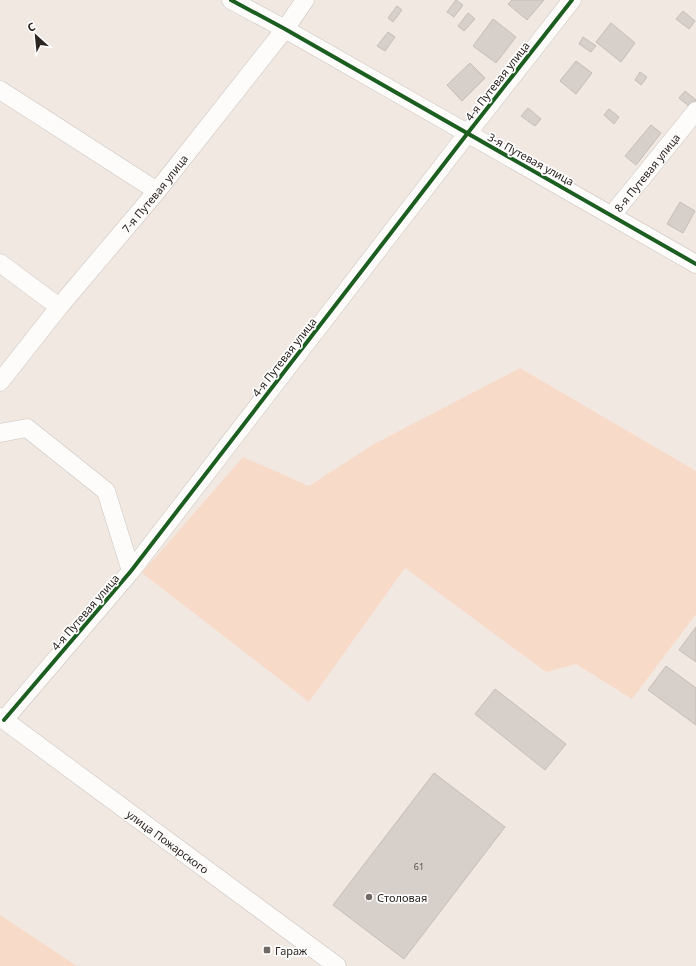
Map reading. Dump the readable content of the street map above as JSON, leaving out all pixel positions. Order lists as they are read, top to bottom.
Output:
{
  "streets": {
    "street": [
      "4-я Путевая улица",
      "3-я Путевая улица",
      "8-я Путевая улица",
      "7-я Путевая улица",
      "улица Пожарского"
    ]
  },
  "crossings": [
    ["4-я Путевая улица", "3-я Путевая улица"],
    ["4-я Путевая улица", "улица Пожарского"],
    ["3-я Путевая улица", "8-я Путевая улица"],
    ["3-я Путевая улица", "7-я Путевая улица"]
  ],
  "places": {
    "other": ["Столовая"],
    "transit": ["Гараж"]
  },
  "house_numbers": ["61"],
  "north": "top left"
}
